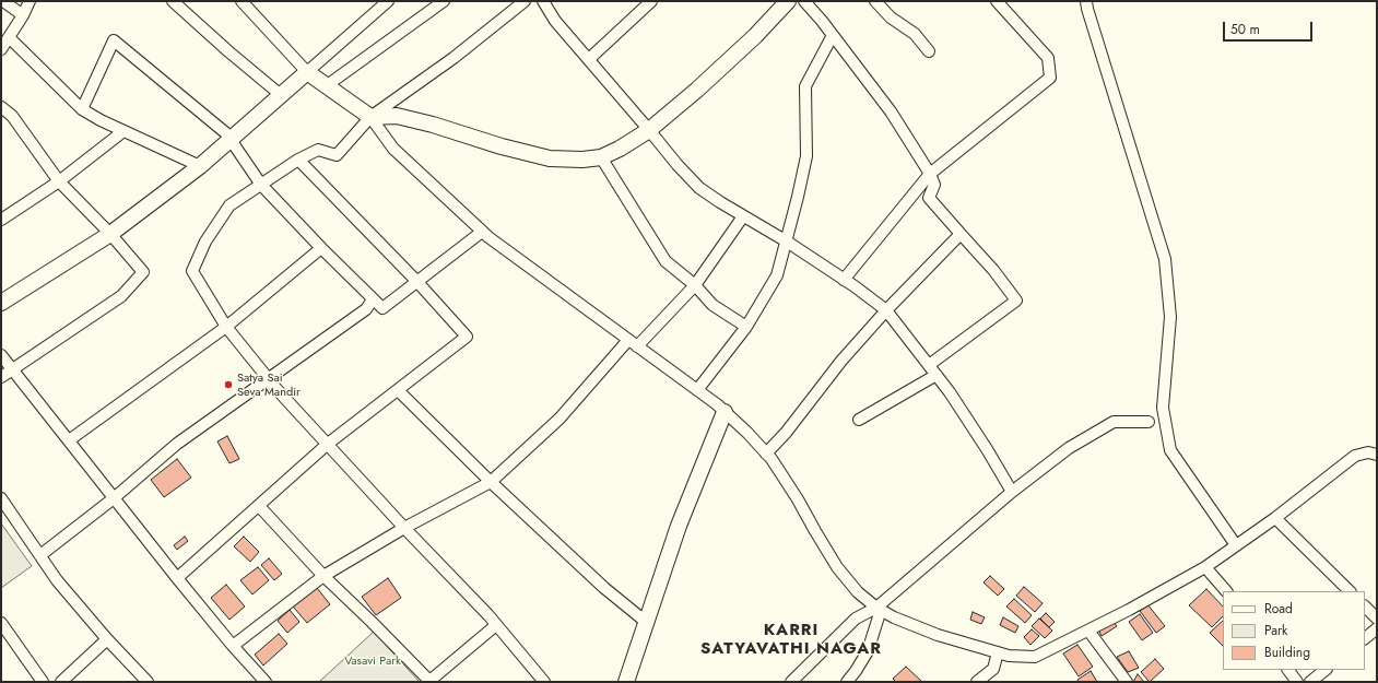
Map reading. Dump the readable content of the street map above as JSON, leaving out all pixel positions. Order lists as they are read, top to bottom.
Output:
{
  "districts": ["KARRI SATYAVATHI NAGAR"],
  "parks": ["Vasavi Park"],
  "places": ["Satya Sai Seva Mandir"],
  "legend": ["Road", "Park", "Building"],
  "scale_bar": "50 m"
}
